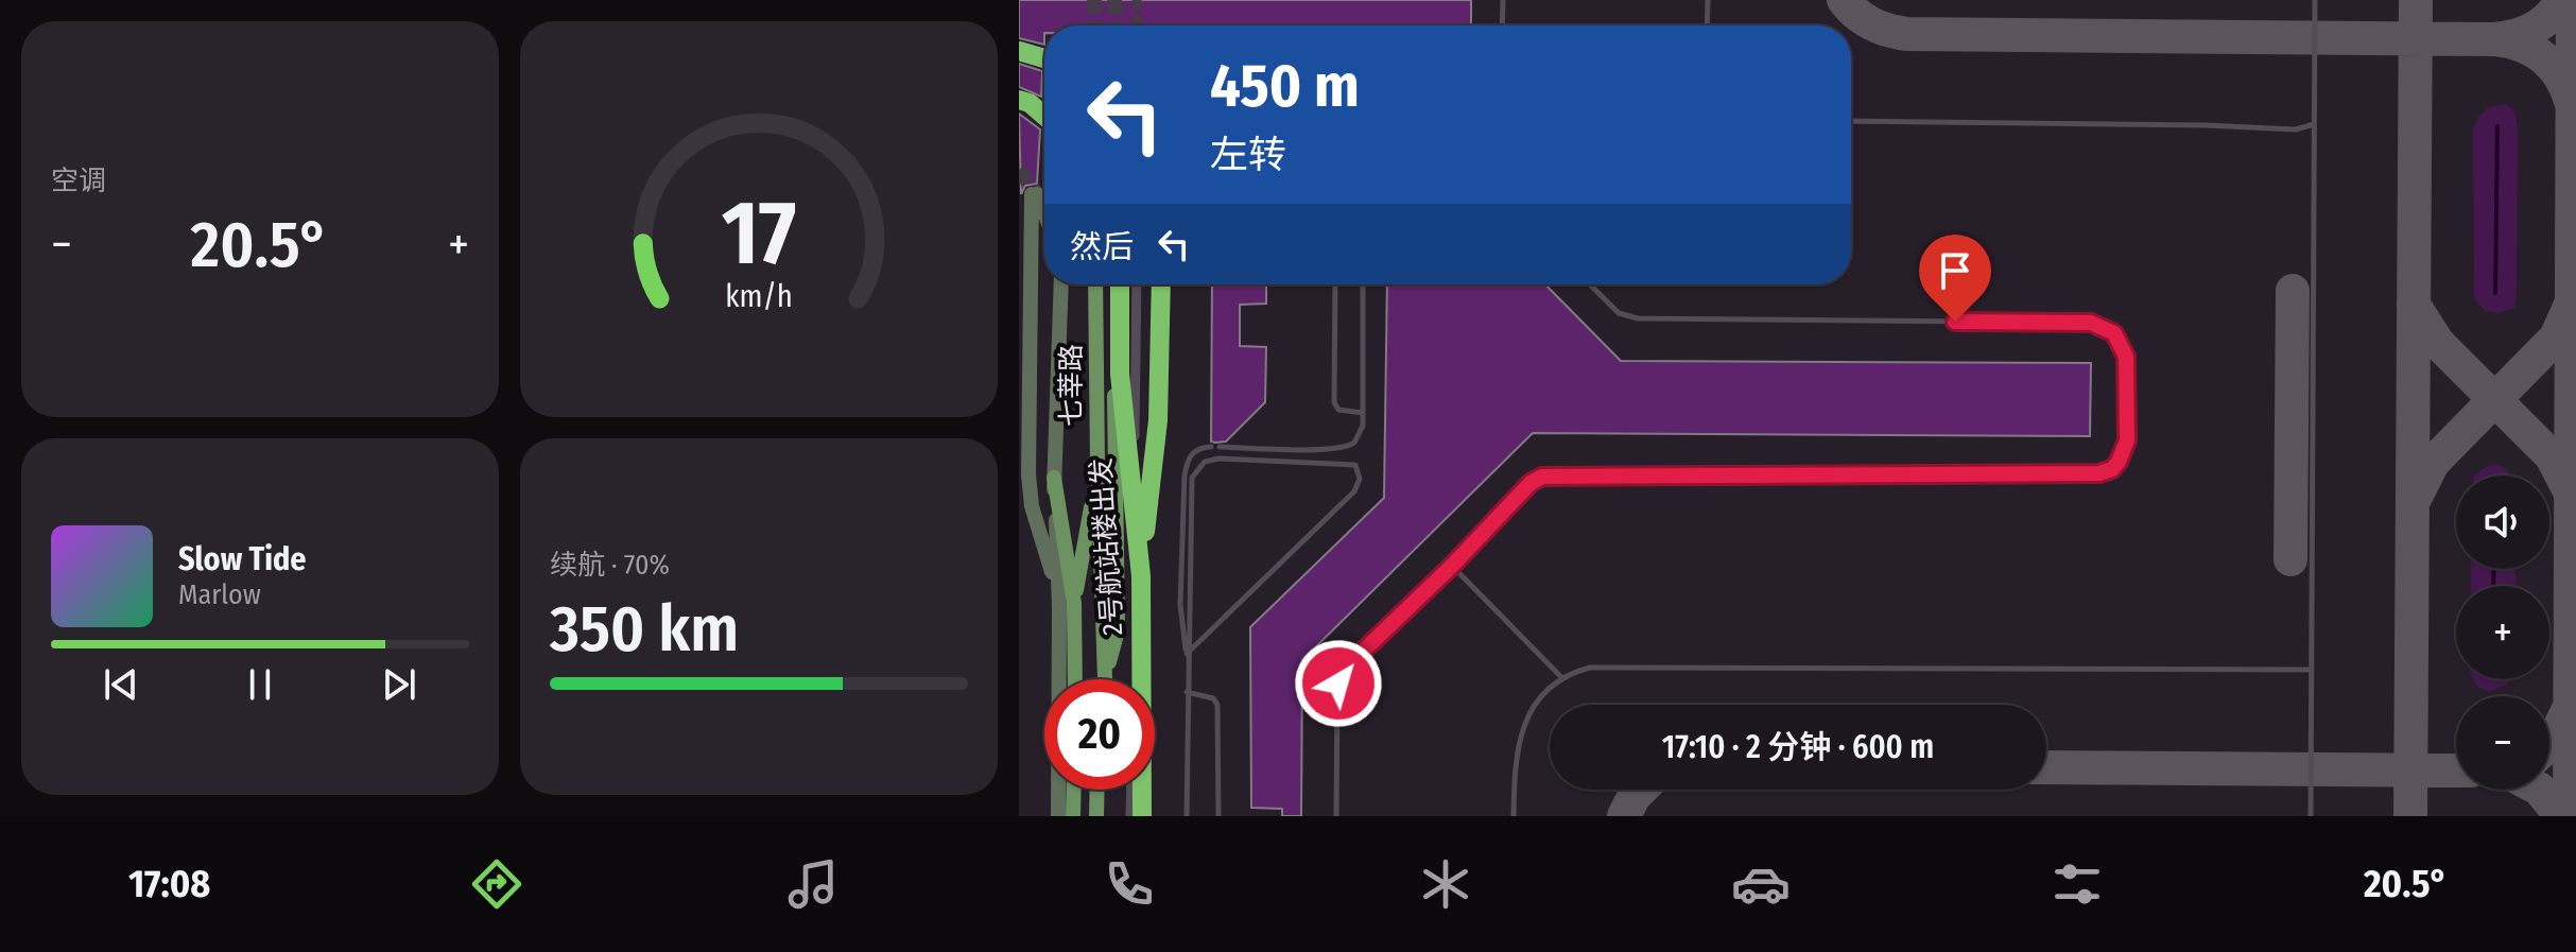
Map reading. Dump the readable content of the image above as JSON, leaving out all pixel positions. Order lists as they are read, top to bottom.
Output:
{
  "streets": {
    "highway": ["2号航站楼出发"],
    "main road": ["七莘路"]
  },
  "page": {
    "tile": [
      "空调",
      ["续航 · 70%", "350 km"]
    ],
    "turn": ["450 m", "左转"],
    "then": "然后",
    "heat": ["−", "20.5°", "+"],
    "map_buttons": ["+", "−"],
    "song": ["Slow Tide", "Marlow"],
    "limit": "20",
    "trip": "17:10 · 2 分钟 · 600 m",
    "tabs": ["17:08", "20.5°"],
    "gauge": ["17", "km/h"]
  }
}
